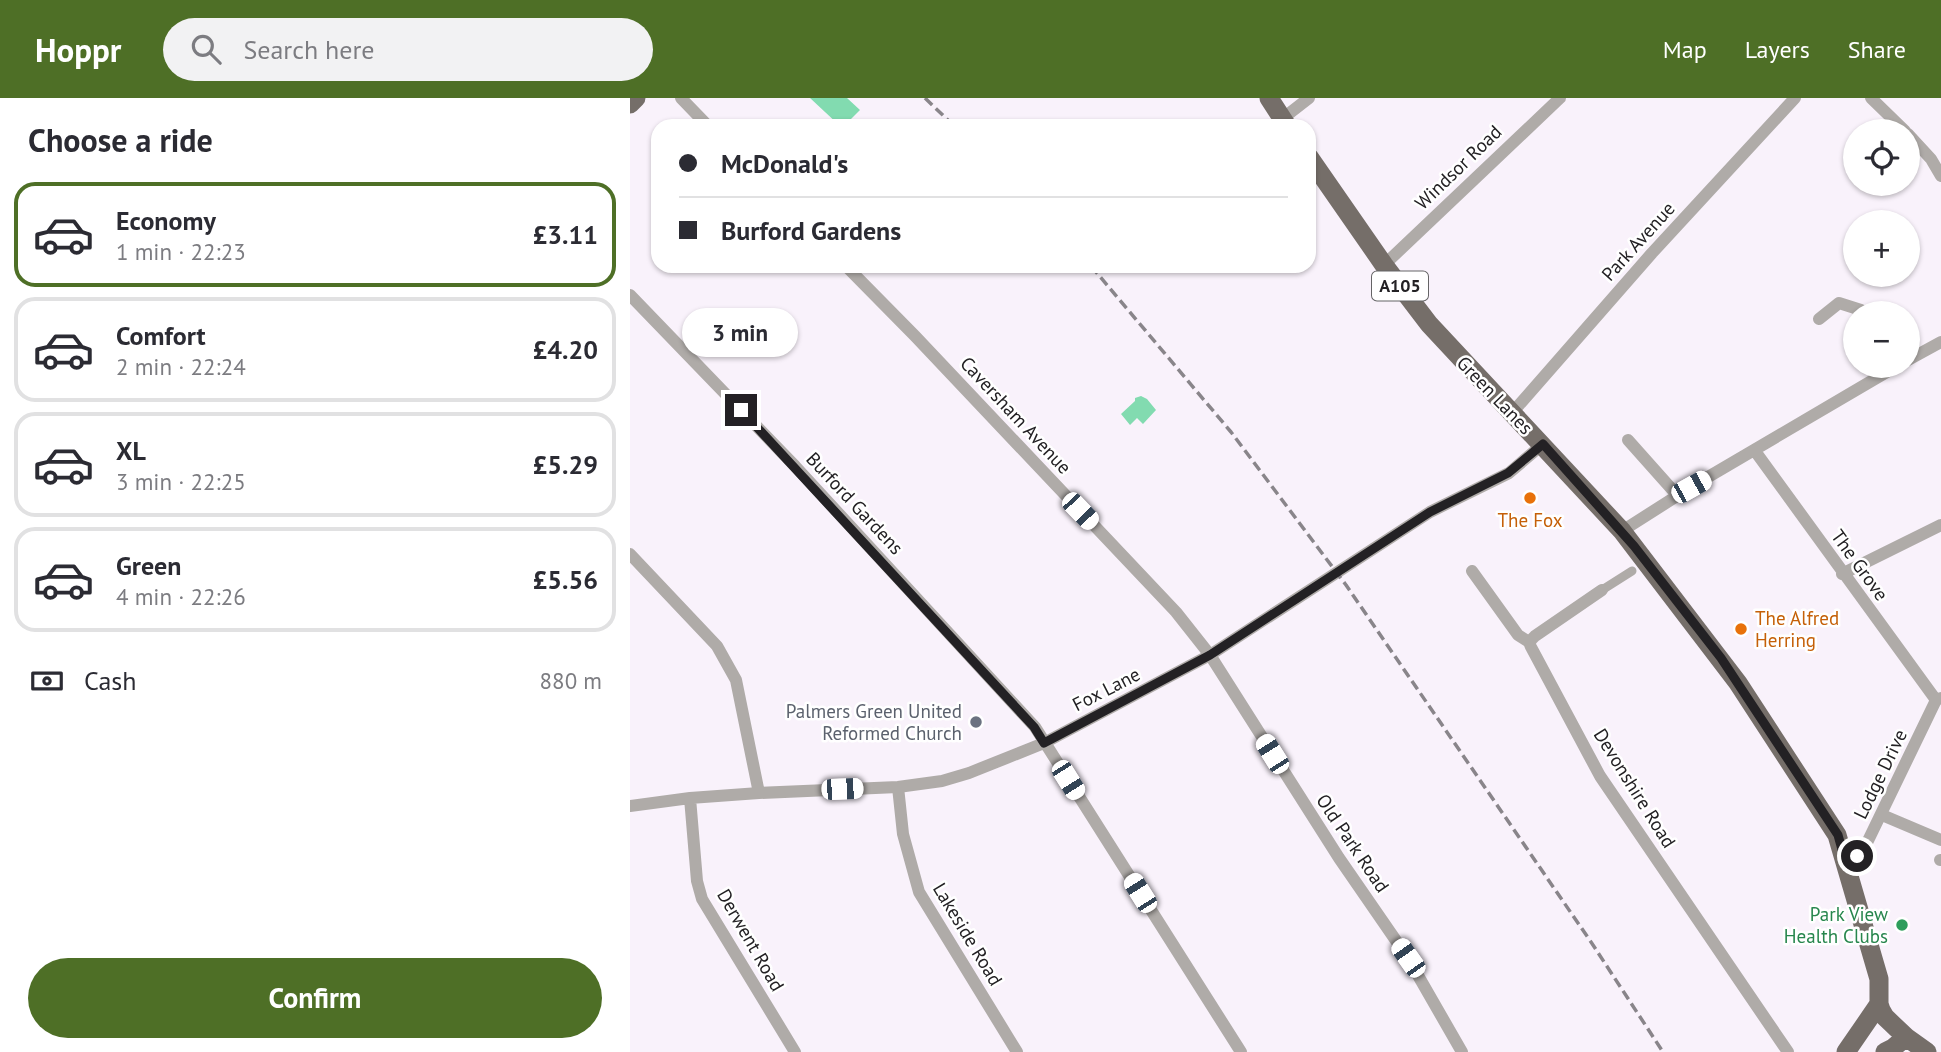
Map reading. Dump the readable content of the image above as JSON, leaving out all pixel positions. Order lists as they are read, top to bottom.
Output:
{
  "streets": {
    "main road": ["A105", "Green Lanes"],
    "street": [
      "Windsor Road",
      "Park Avenue",
      "Caversham Avenue",
      "Burford Gardens",
      "The Grove",
      "Fox Lane",
      "Lodge Drive",
      "Devonshire Road",
      "Old Park Road",
      "Lakeside Road",
      "Derwent Road"
    ]
  },
  "crossings": [
    ["Windsor Road", "Green Lanes"],
    ["Park Avenue", "Green Lanes"],
    ["Green Lanes", "Fox Lane"],
    ["Green Lanes", "Lodge Drive"],
    ["Caversham Avenue", "Fox Lane"],
    ["Caversham Avenue", "Old Park Road"],
    ["Burford Gardens", "Fox Lane"],
    ["The Grove", "Lodge Drive"],
    ["Fox Lane", "Old Park Road"],
    ["Fox Lane", "Lakeside Road"],
    ["Fox Lane", "Derwent Road"]
  ],
  "places": [
    "The Fox",
    "The Alfred Herring",
    "Palmers Green United Reformed Church",
    "Park View Health Clubs"
  ],
  "page": {
    "header": "Hoppr",
    "search": "Search here",
    "nav": ["Map", "Layers", "Share"],
    "heading": "Choose a ride",
    "map_buttons": ["+", "−"],
    "banner": ["McDonald's", "Burford Gardens"],
    "list": [
      {
        "name": "Economy",
        "note": "1 min · 22:23",
        "value": "£3.11"
      },
      {
        "name": "Comfort",
        "note": "2 min · 22:24",
        "value": "£4.20"
      },
      {
        "name": "XL",
        "note": "3 min · 22:25",
        "value": "£5.29"
      },
      {
        "name": "Green",
        "note": "4 min · 22:26",
        "value": "£5.56"
      }
    ],
    "bubble": "3 min",
    "pay": ["Cash", "880 m"],
    "buttons": "Confirm"
  }
}
